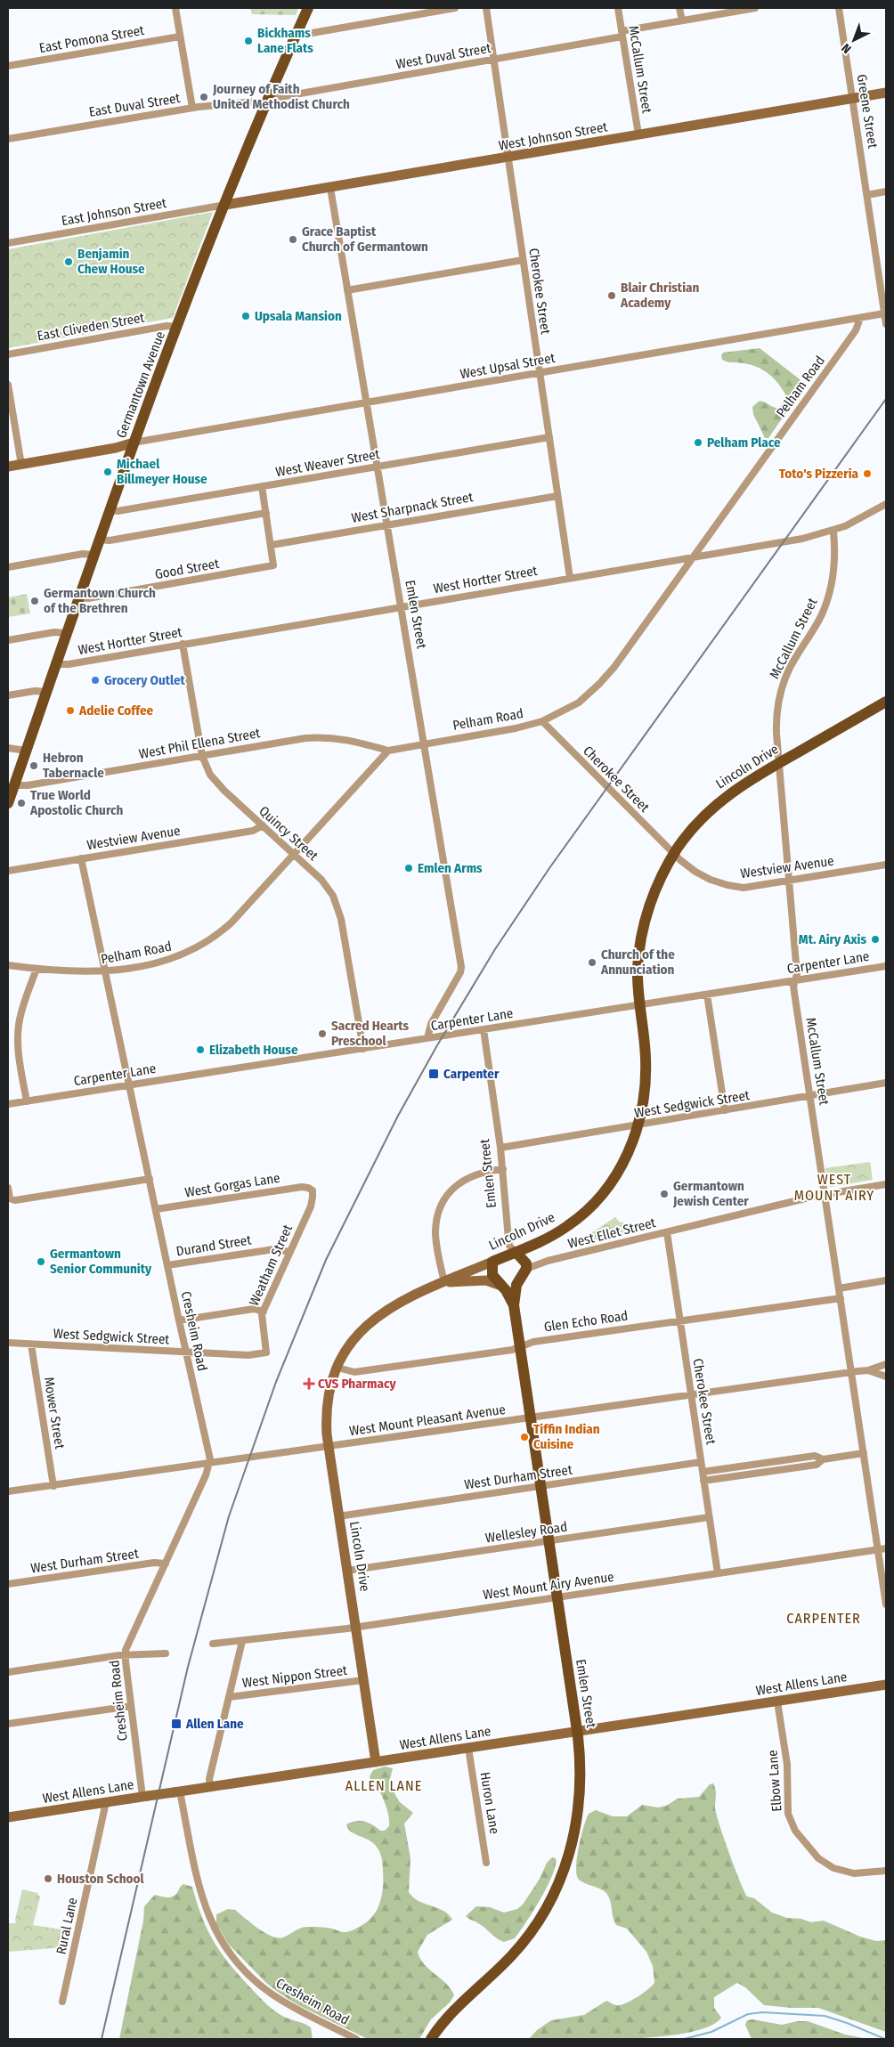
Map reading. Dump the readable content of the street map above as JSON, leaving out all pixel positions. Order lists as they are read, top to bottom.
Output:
{
  "streets": {
    "main road": ["Germantown Avenue", "Emlen Street", "Lincoln Drive"],
    "street": [
      "East Pomona Street",
      "West Duval Street",
      "McCallum Street",
      "East Duval Street",
      "Greene Street",
      "West Johnson Street",
      "East Johnson Street",
      "Cherokee Street",
      "East Cliveden Street",
      "West Upsal Street",
      "Pelham Road",
      "West Weaver Street",
      "West Sharpnack Street",
      "Good Street",
      "West Hortter Street",
      "West Phil Ellena Street",
      "Quincy Street",
      "Westview Avenue",
      "Carpenter Lane",
      "West Sedgwick Street",
      "West Gorgas Lane",
      "West Ellet Street",
      "Durand Street",
      "Weatham Street",
      "Glen Echo Road",
      "Cresheim Road",
      "Mower Street",
      "West Mount Pleasant Avenue",
      "West Durham Street",
      "Wellesley Road",
      "West Mount Airy Avenue",
      "West Nippon Street",
      "West Allens Lane",
      "Elbow Lane",
      "Huron Lane",
      "Rural Lane"
    ]
  },
  "crossings": [
    ["West Duval Street", "McCallum Street"],
    ["West Duval Street", "East Duval Street"],
    ["West Duval Street", "Cherokee Street"],
    ["West Duval Street", "Germantown Avenue"],
    ["McCallum Street", "West Johnson Street"],
    ["McCallum Street", "West Hortter Street"],
    ["McCallum Street", "Lincoln Drive"],
    ["McCallum Street", "Westview Avenue"],
    ["McCallum Street", "Carpenter Lane"],
    ["McCallum Street", "West Sedgwick Street"],
    ["McCallum Street", "West Ellet Street"],
    ["McCallum Street", "Glen Echo Road"],
    ["McCallum Street", "West Mount Pleasant Avenue"],
    ["McCallum Street", "West Mount Airy Avenue"],
    ["East Duval Street", "Germantown Avenue"],
    ["Greene Street", "West Johnson Street"],
    ["Greene Street", "West Upsal Street"],
    ["West Johnson Street", "East Johnson Street"],
    ["West Johnson Street", "Cherokee Street"],
    ["West Johnson Street", "Germantown Avenue"],
    ["West Johnson Street", "Emlen Street"],
    ["East Johnson Street", "Germantown Avenue"],
    ["Cherokee Street", "West Upsal Street"],
    ["Cherokee Street", "Pelham Road"],
    ["Cherokee Street", "West Weaver Street"],
    ["Cherokee Street", "West Sharpnack Street"],
    ["Cherokee Street", "West Hortter Street"],
    ["Cherokee Street", "Lincoln Drive"],
    ["Cherokee Street", "Westview Avenue"],
    ["Cherokee Street", "West Ellet Street"],
    ["Cherokee Street", "Glen Echo Road"],
    ["Cherokee Street", "West Mount Pleasant Avenue"],
    ["Cherokee Street", "West Durham Street"],
    ["Cherokee Street", "Wellesley Road"],
    ["Cherokee Street", "West Mount Airy Avenue"],
    ["East Cliveden Street", "Germantown Avenue"],
    ["West Upsal Street", "Germantown Avenue"],
    ["West Upsal Street", "Pelham Road"],
    ["West Upsal Street", "Emlen Street"],
    ["Germantown Avenue", "West Weaver Street"],
    ["Germantown Avenue", "Good Street"],
    ["Germantown Avenue", "West Hortter Street"],
    ["Germantown Avenue", "West Phil Ellena Street"],
    ["Pelham Road", "West Hortter Street"],
    ["Pelham Road", "Emlen Street"],
    ["Pelham Road", "West Phil Ellena Street"],
    ["Pelham Road", "Quincy Street"],
    ["Pelham Road", "Cresheim Road"],
    ["West Weaver Street", "Emlen Street"],
    ["West Sharpnack Street", "Good Street"],
    ["West Sharpnack Street", "Emlen Street"],
    ["West Hortter Street", "Emlen Street"],
    ["West Hortter Street", "Quincy Street"],
    ["Emlen Street", "Lincoln Drive"],
    ["Emlen Street", "Carpenter Lane"],
    ["Emlen Street", "West Sedgwick Street"],
    ["Emlen Street", "West Ellet Street"],
    ["Emlen Street", "Glen Echo Road"],
    ["Emlen Street", "West Mount Pleasant Avenue"],
    ["Emlen Street", "West Durham Street"],
    ["Emlen Street", "Wellesley Road"],
    ["Emlen Street", "West Mount Airy Avenue"],
    ["Emlen Street", "West Allens Lane"],
    ["West Phil Ellena Street", "Quincy Street"],
    ["Lincoln Drive", "Westview Avenue"],
    ["Lincoln Drive", "Carpenter Lane"],
    ["Lincoln Drive", "West Sedgwick Street"],
    ["Lincoln Drive", "West Ellet Street"],
    ["Lincoln Drive", "Glen Echo Road"],
    ["Lincoln Drive", "West Mount Pleasant Avenue"],
    ["Lincoln Drive", "West Durham Street"],
    ["Lincoln Drive", "Wellesley Road"],
    ["Lincoln Drive", "West Mount Airy Avenue"],
    ["Lincoln Drive", "West Nippon Street"],
    ["Lincoln Drive", "West Allens Lane"],
    ["Quincy Street", "Westview Avenue"],
    ["Quincy Street", "Carpenter Lane"],
    ["Westview Avenue", "Cresheim Road"],
    ["Carpenter Lane", "Cresheim Road"],
    ["West Sedgwick Street", "Weatham Street"],
    ["West Sedgwick Street", "Cresheim Road"],
    ["West Sedgwick Street", "Mower Street"],
    ["West Gorgas Lane", "Weatham Street"],
    ["West Gorgas Lane", "Cresheim Road"],
    ["Durand Street", "Weatham Street"],
    ["Durand Street", "Cresheim Road"],
    ["Cresheim Road", "West Mount Pleasant Avenue"],
    ["Cresheim Road", "West Durham Street"],
    ["Cresheim Road", "West Allens Lane"],
    ["Mower Street", "West Mount Pleasant Avenue"],
    ["West Allens Lane", "Elbow Lane"],
    ["West Allens Lane", "Huron Lane"],
    ["West Allens Lane", "Rural Lane"]
  ],
  "districts": ["WEST MOUNT AIRY", "CARPENTER", "ALLEN LANE"],
  "places": {
    "other": [
      "Bickhams Lane Flats",
      "Journey of Faith United Methodist Church",
      "Grace Baptist Church of Germantown",
      "Benjamin Chew House",
      "Blair Christian Academy",
      "Upsala Mansion",
      "Pelham Place",
      "Michael Billmeyer House",
      "Toto's Pizzeria",
      "Germantown Church of the Brethren",
      "Grocery Outlet",
      "Adelie Coffee",
      "Hebron Tabernacle",
      "True World Apostolic Church",
      "Emlen Arms",
      "Mt. Airy Axis",
      "Church of the Annunciation",
      "Sacred Hearts Preschool",
      "Elizabeth House",
      "Germantown Jewish Center",
      "Germantown Senior Community",
      "Tiffin Indian Cuisine",
      "Houston School"
    ],
    "transit": ["Carpenter", "Allen Lane"],
    "health": ["CVS Pharmacy"]
  },
  "north": "bottom left"
}
